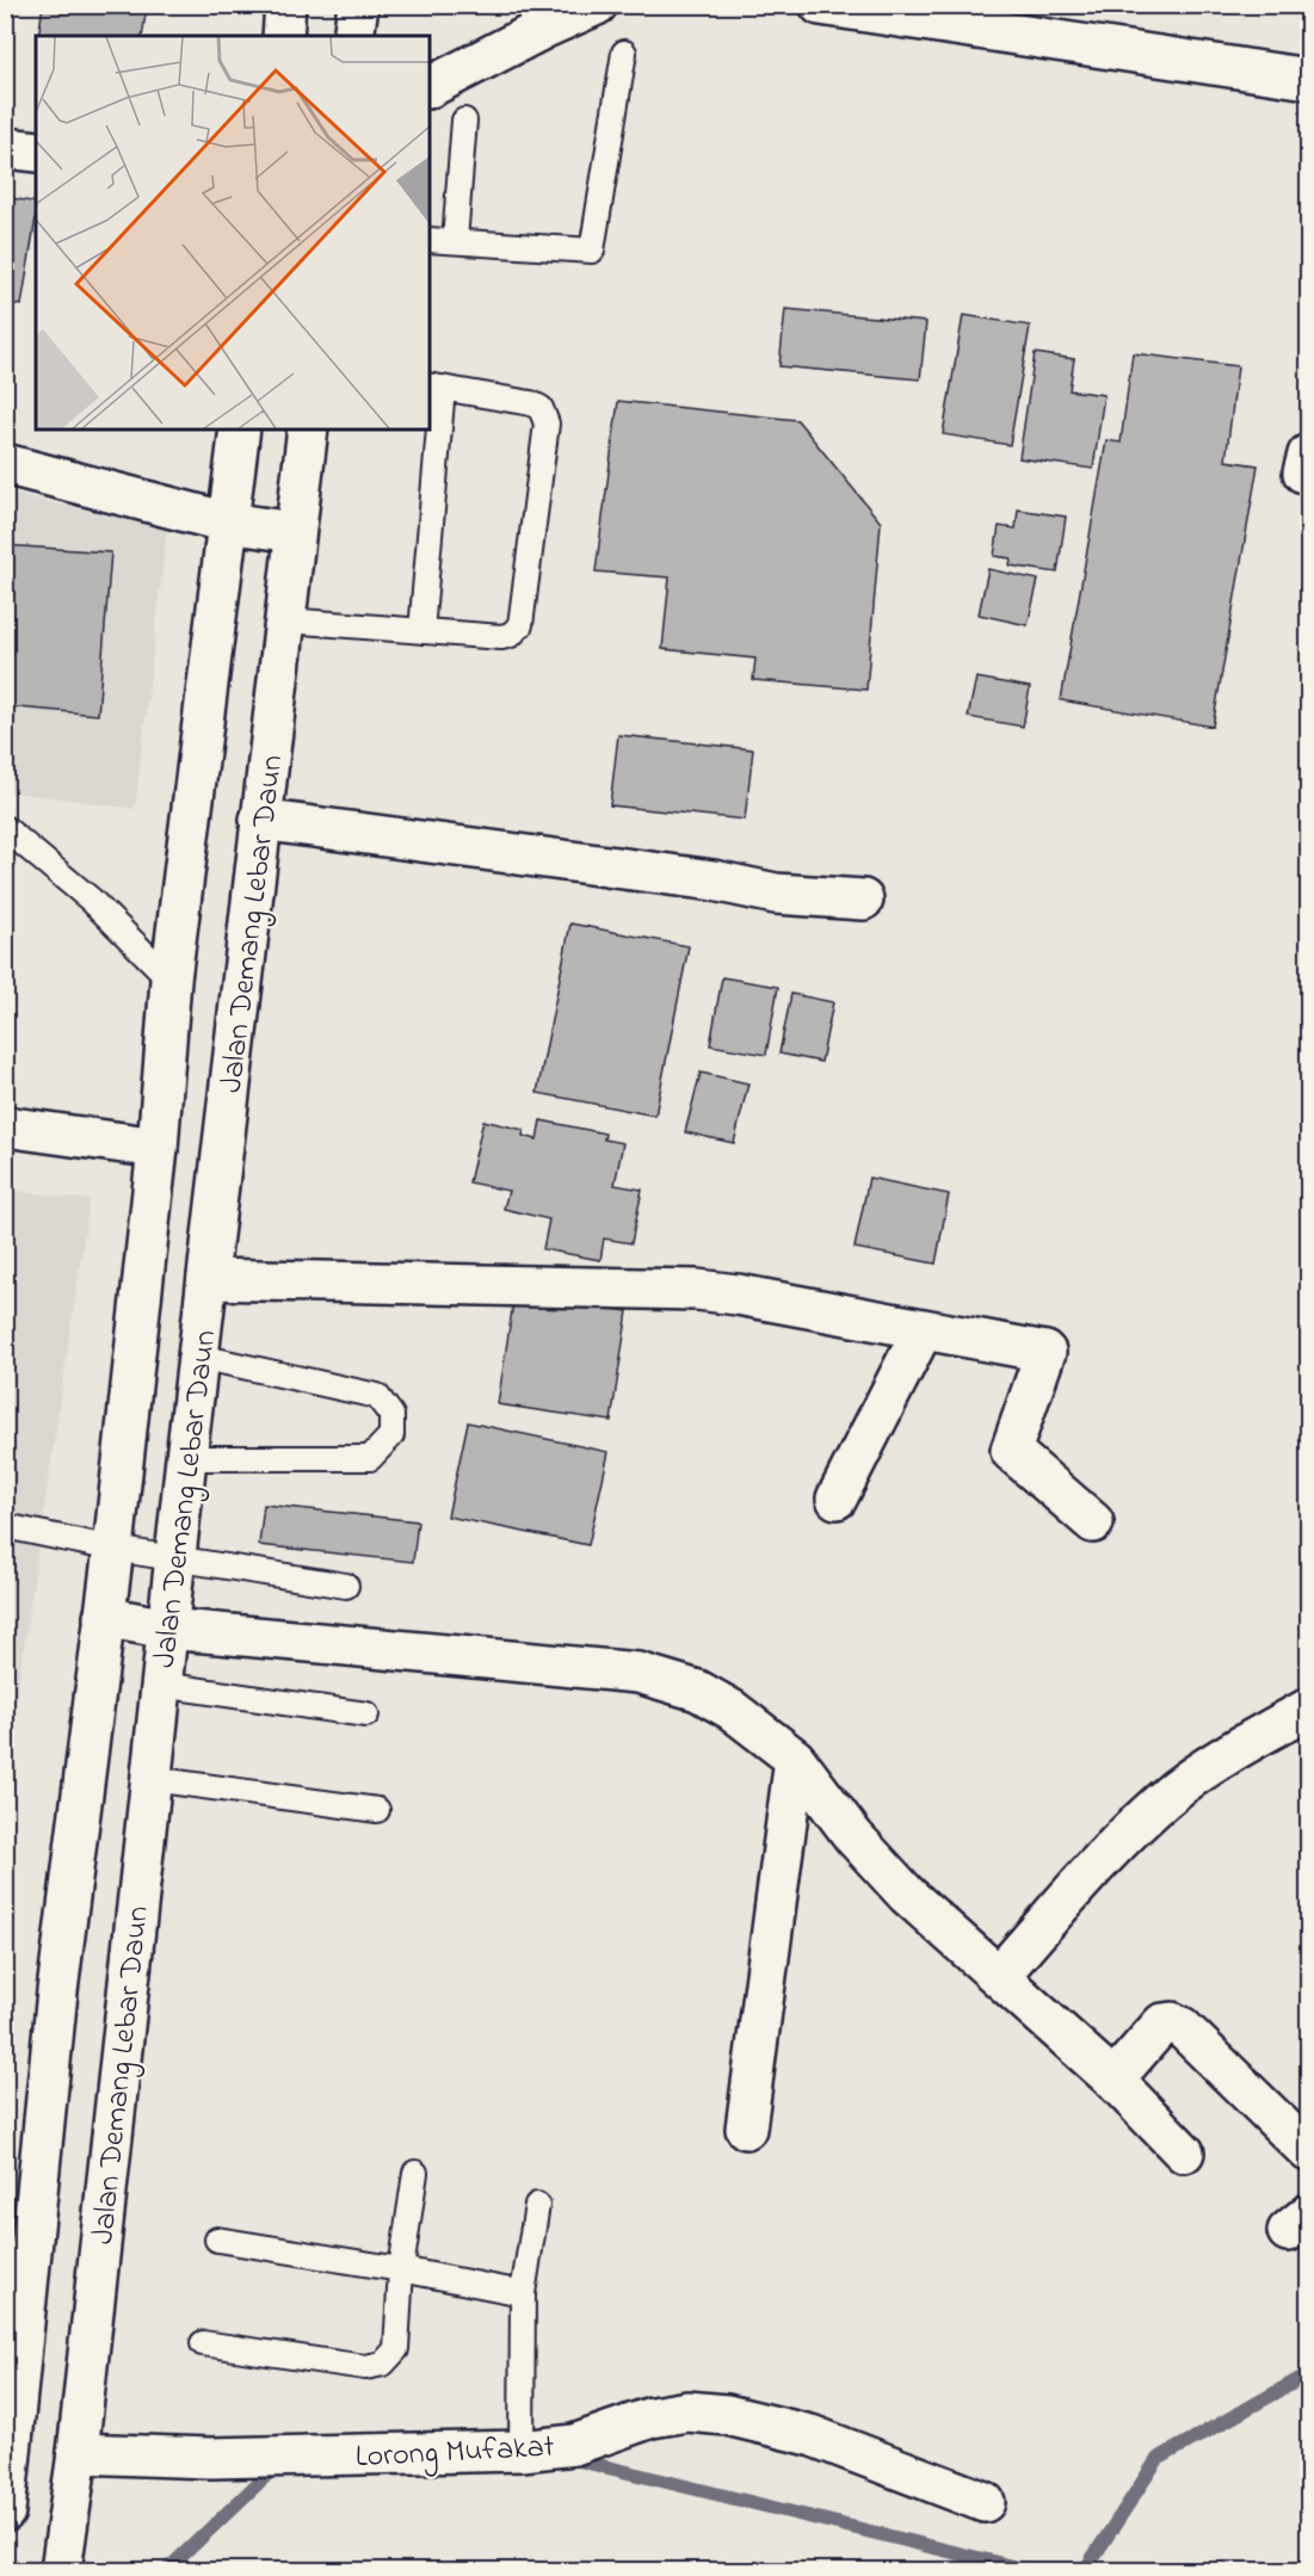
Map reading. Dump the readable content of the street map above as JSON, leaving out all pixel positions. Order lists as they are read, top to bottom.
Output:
{
  "streets": {
    "main road": ["Jalan Demang Lebar Daun", "Lorong Mufakat"]
  },
  "crossings": [
    ["Jalan Demang Lebar Daun", "Lorong Mufakat"]
  ]
}
